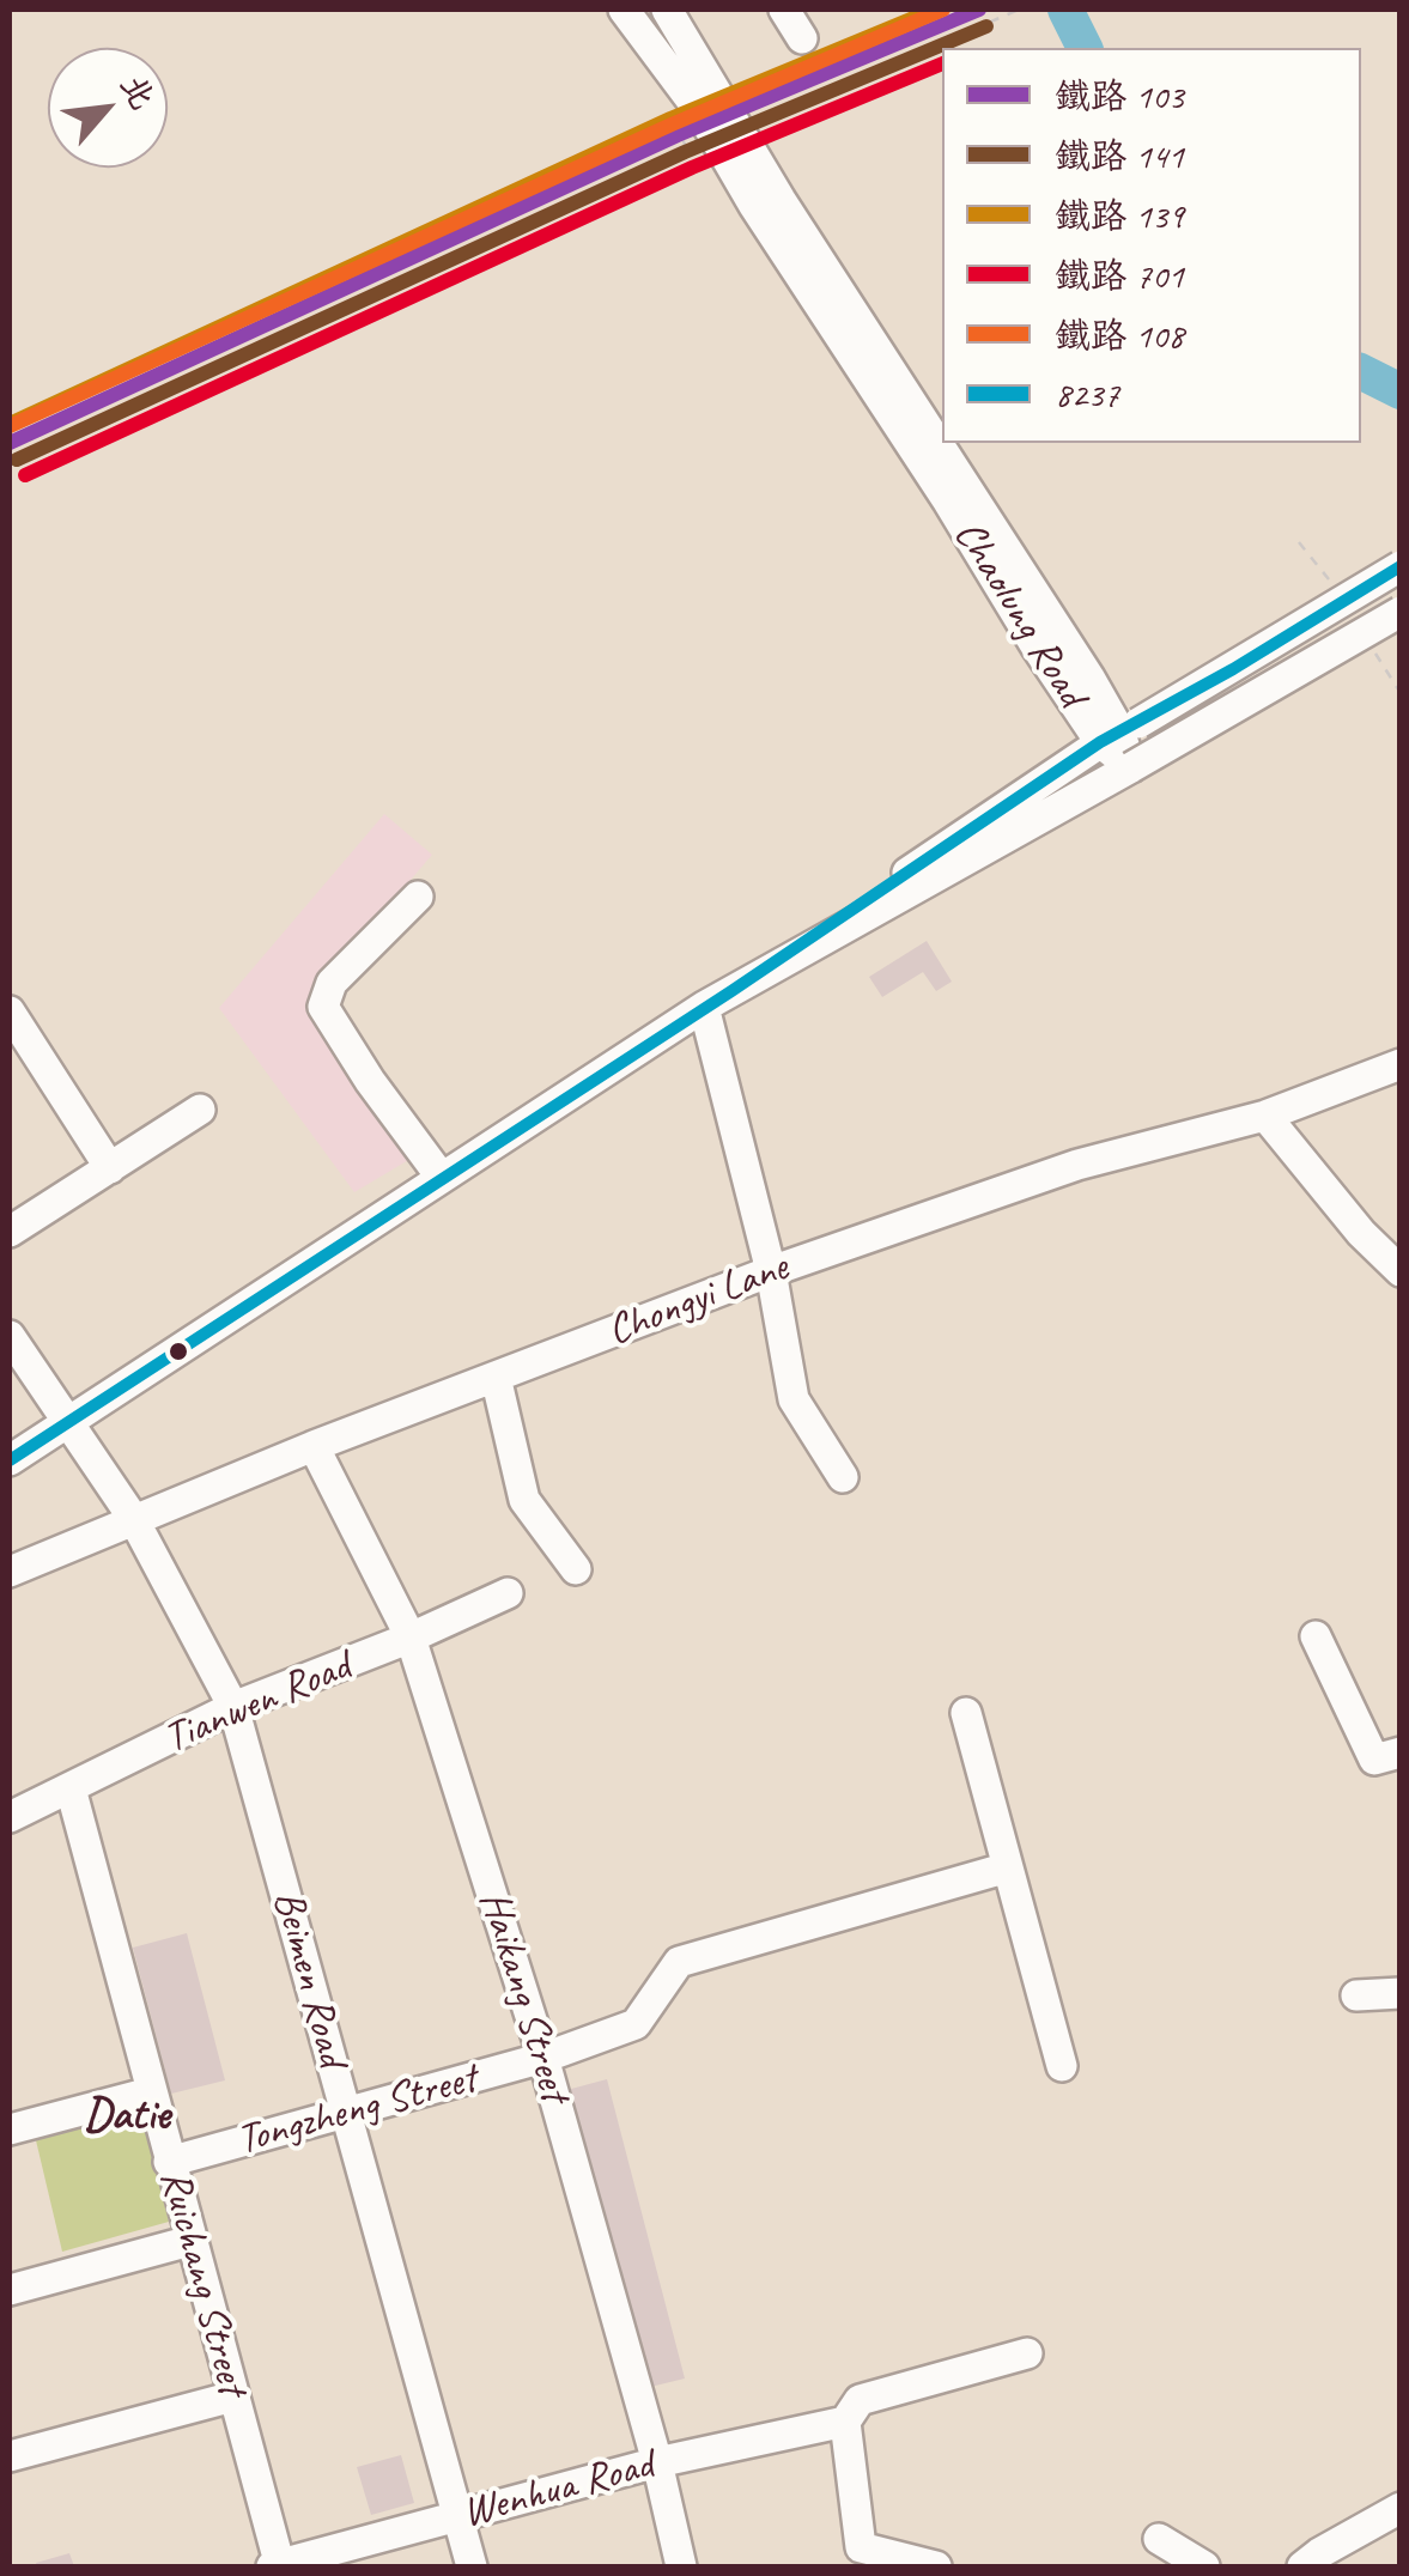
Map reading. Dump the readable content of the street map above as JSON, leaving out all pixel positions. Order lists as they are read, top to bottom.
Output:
{
  "streets": {
    "street": [
      "Chaolung Road",
      "Chongyi Lane",
      "Tianwen Road",
      "Beimen Road",
      "Haikang Street",
      "Tongzheng Street",
      "Ruichang Street",
      "Wenhua Road"
    ]
  },
  "crossings": [
    ["Chongyi Lane", "Beimen Road"],
    ["Chongyi Lane", "Haikang Street"],
    ["Tianwen Road", "Beimen Road"],
    ["Tianwen Road", "Haikang Street"],
    ["Tianwen Road", "Ruichang Street"],
    ["Beimen Road", "Tongzheng Street"],
    ["Beimen Road", "Wenhua Road"],
    ["Haikang Street", "Tongzheng Street"],
    ["Haikang Street", "Wenhua Road"],
    ["Tongzheng Street", "Ruichang Street"],
    ["Ruichang Street", "Wenhua Road"]
  ],
  "districts": ["Datie"],
  "lines": [
    "rail line 103",
    "rail line 139",
    "rail line 108",
    "rail line 141",
    "rail line 701",
    "transit line 8237"
  ],
  "legend": [
    "鐵路 103",
    "鐵路 141",
    "鐵路 139",
    "鐵路 701",
    "鐵路 108",
    "8237"
  ],
  "north": "top right"
}
